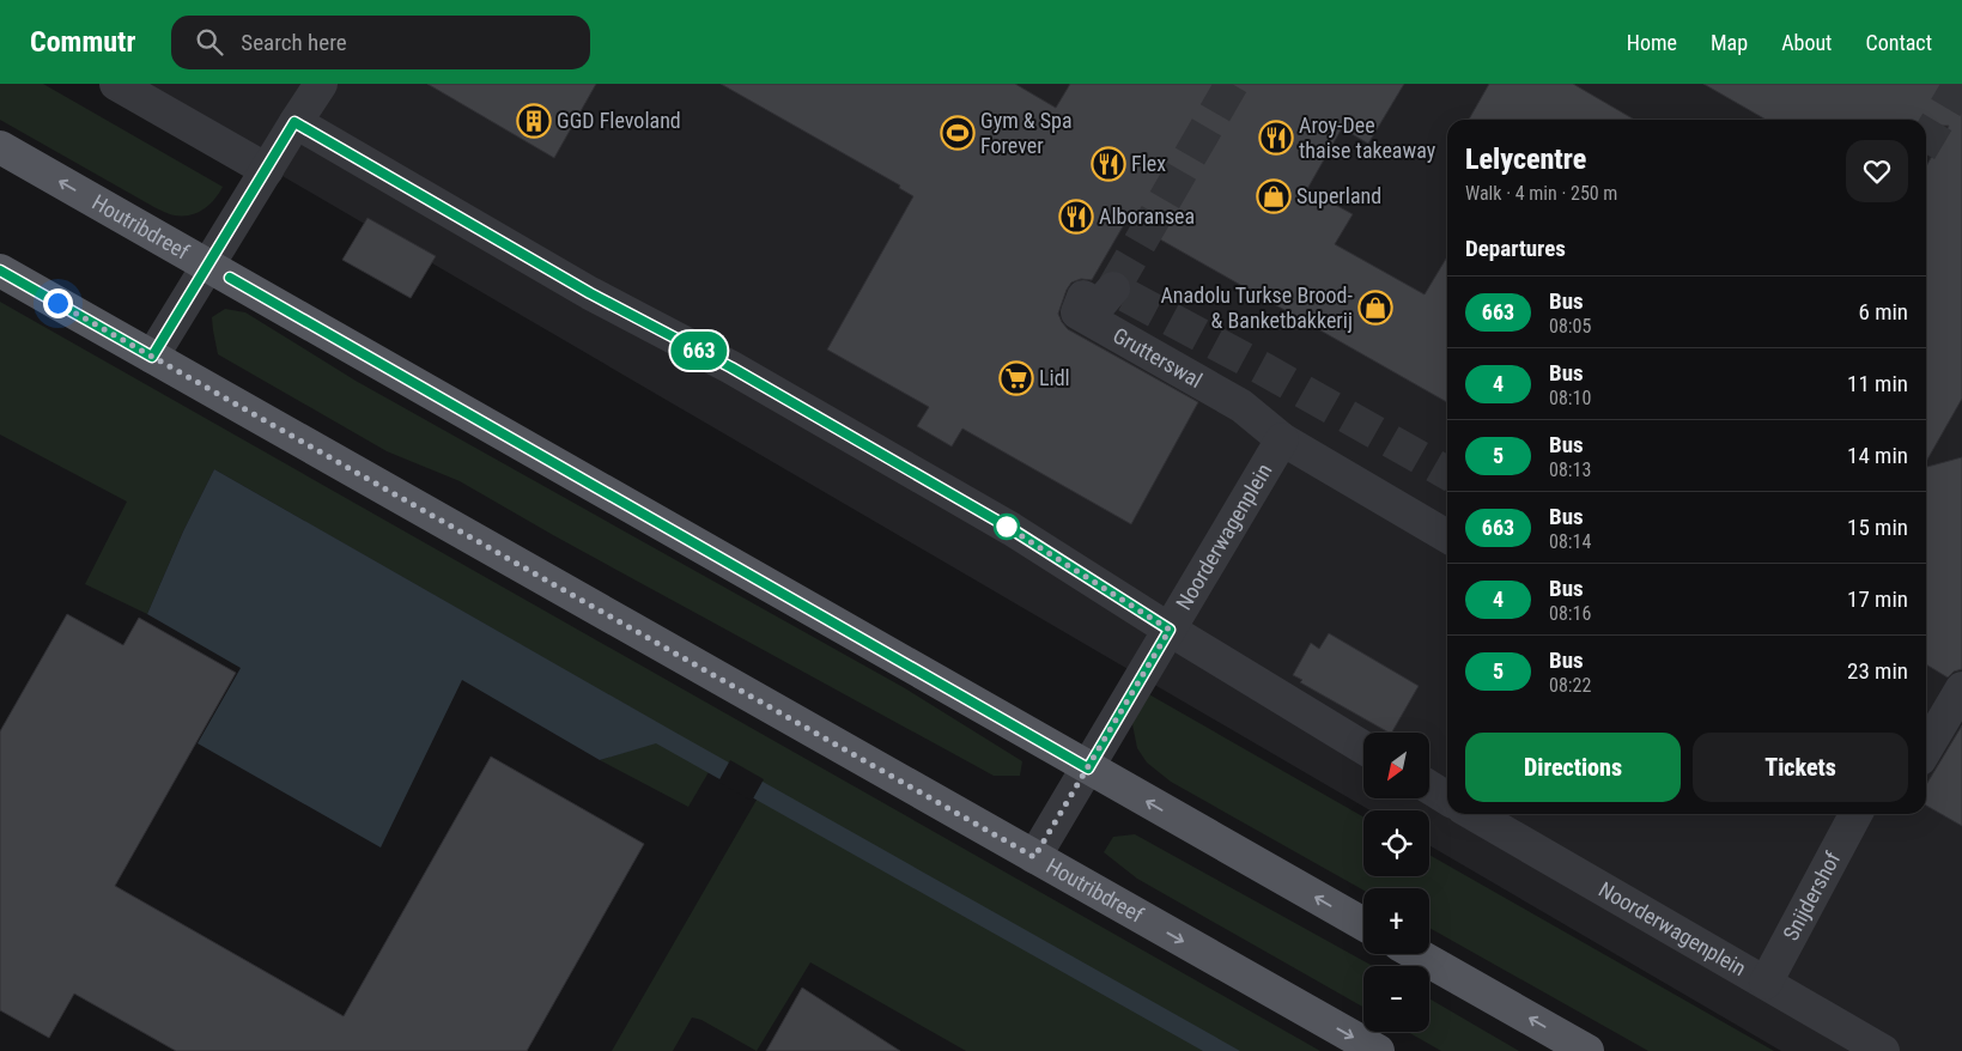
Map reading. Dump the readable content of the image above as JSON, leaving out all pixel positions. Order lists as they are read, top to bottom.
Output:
{
  "streets": {
    "main road": ["Houtribdreef"],
    "street": ["Grutterswal", "Noorderwagenplein", "Snijdershof"]
  },
  "crossings": [
    ["Grutterswal", "Noorderwagenplein"],
    ["Noorderwagenplein", "Snijdershof"]
  ],
  "places": {
    "building": ["GGD Flevoland"],
    "sports": ["Gym & Spa Forever"],
    "restaurant": ["Aroy-Dee thaise takeaway", "Flex", "Alboransea"],
    "shop": ["Superland", "Anadolu Turkse Brood- & Banketbakkerij"],
    "supermarket": ["Lidl"]
  },
  "lines": ["bus line 663"],
  "north": "bottom left",
  "page": {
    "header": "Commutr",
    "search": "Search here",
    "nav": [
      "Home",
      "Map",
      "About",
      "Contact"
    ],
    "on_map": "663",
    "heading": [
      ["Lelycentre", "Walk · 4 min · 250 m"],
      "Departures"
    ],
    "list": [
      {
        "mark": "663",
        "name": "Bus",
        "note": "08:05",
        "value": "6 min"
      },
      {
        "mark": "4",
        "name": "Bus",
        "note": "08:10",
        "value": "11 min"
      },
      {
        "mark": "5",
        "name": "Bus",
        "note": "08:13",
        "value": "14 min"
      },
      {
        "mark": "663",
        "name": "Bus",
        "note": "08:14",
        "value": "15 min"
      },
      {
        "mark": "4",
        "name": "Bus",
        "note": "08:16",
        "value": "17 min"
      },
      {
        "mark": "5",
        "name": "Bus",
        "note": "08:22",
        "value": "23 min"
      }
    ],
    "buttons": ["Directions", "Tickets"],
    "map_buttons": ["+", "−"]
  }
}
